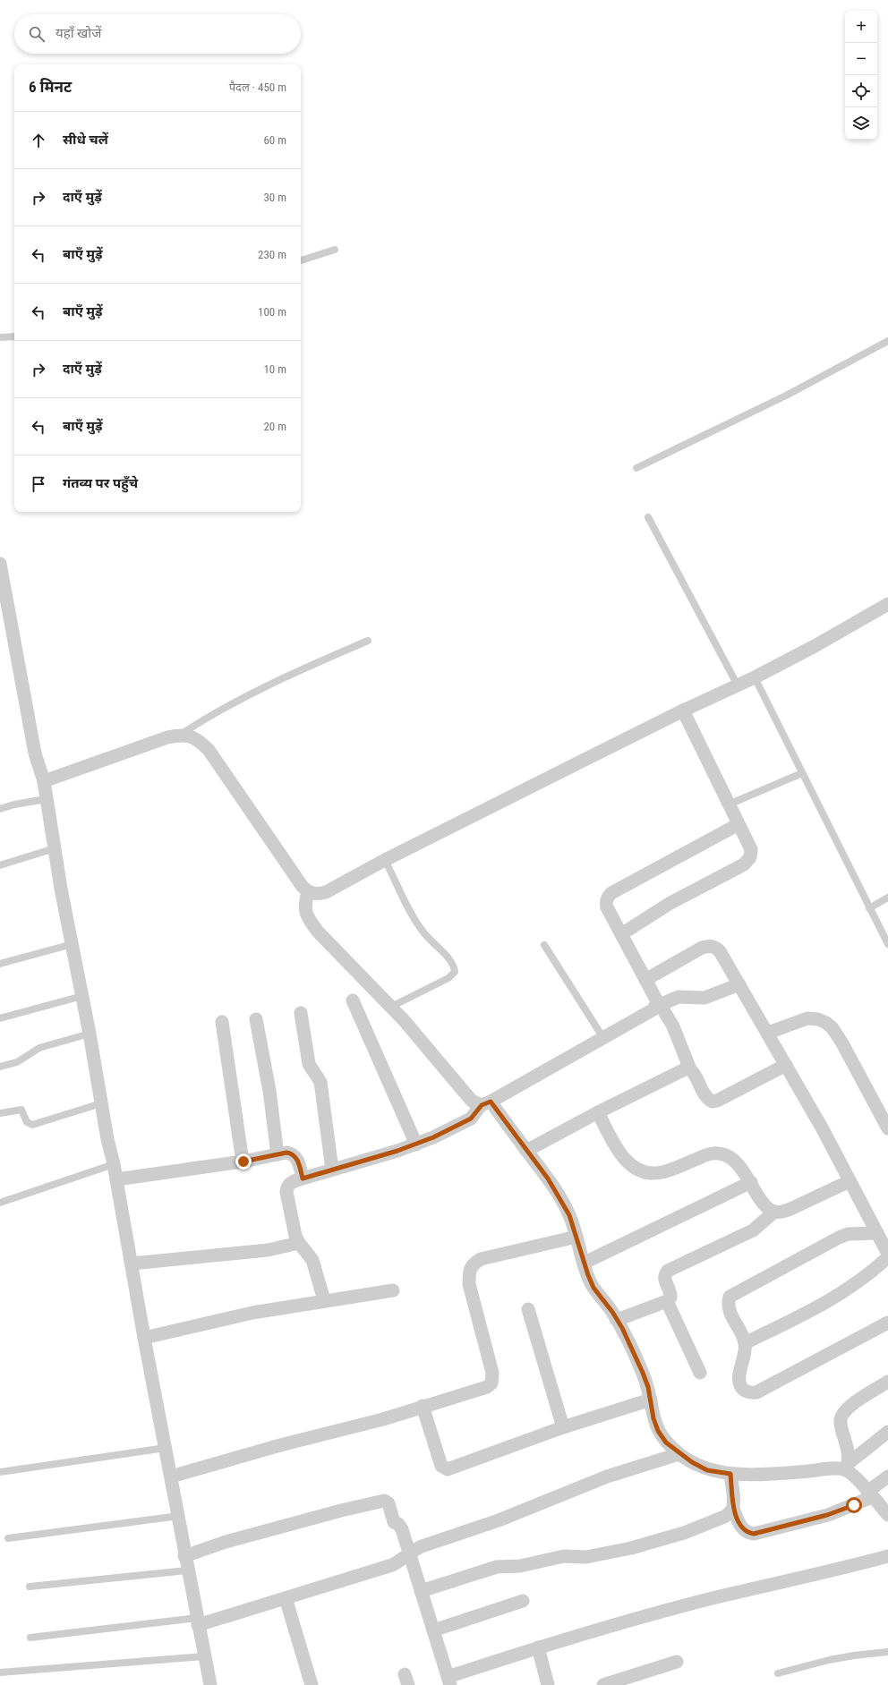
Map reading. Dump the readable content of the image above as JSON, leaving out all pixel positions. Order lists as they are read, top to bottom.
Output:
{
  "page": {
    "map_buttons": ["+", "−"],
    "search": "यहाँ खोजें",
    "heading": ["6 मिनट", "पैदल · 450 m"],
    "list": [
      ["सीधे चलें", "60 m"],
      ["दाएँ मुड़ें", "30 m"],
      ["बाएँ मुड़ें", "230 m"],
      ["बाएँ मुड़ें", "100 m"],
      ["दाएँ मुड़ें", "10 m"],
      ["बाएँ मुड़ें", "20 m"],
      "गंतव्य पर पहुँचे"
    ]
  }
}
